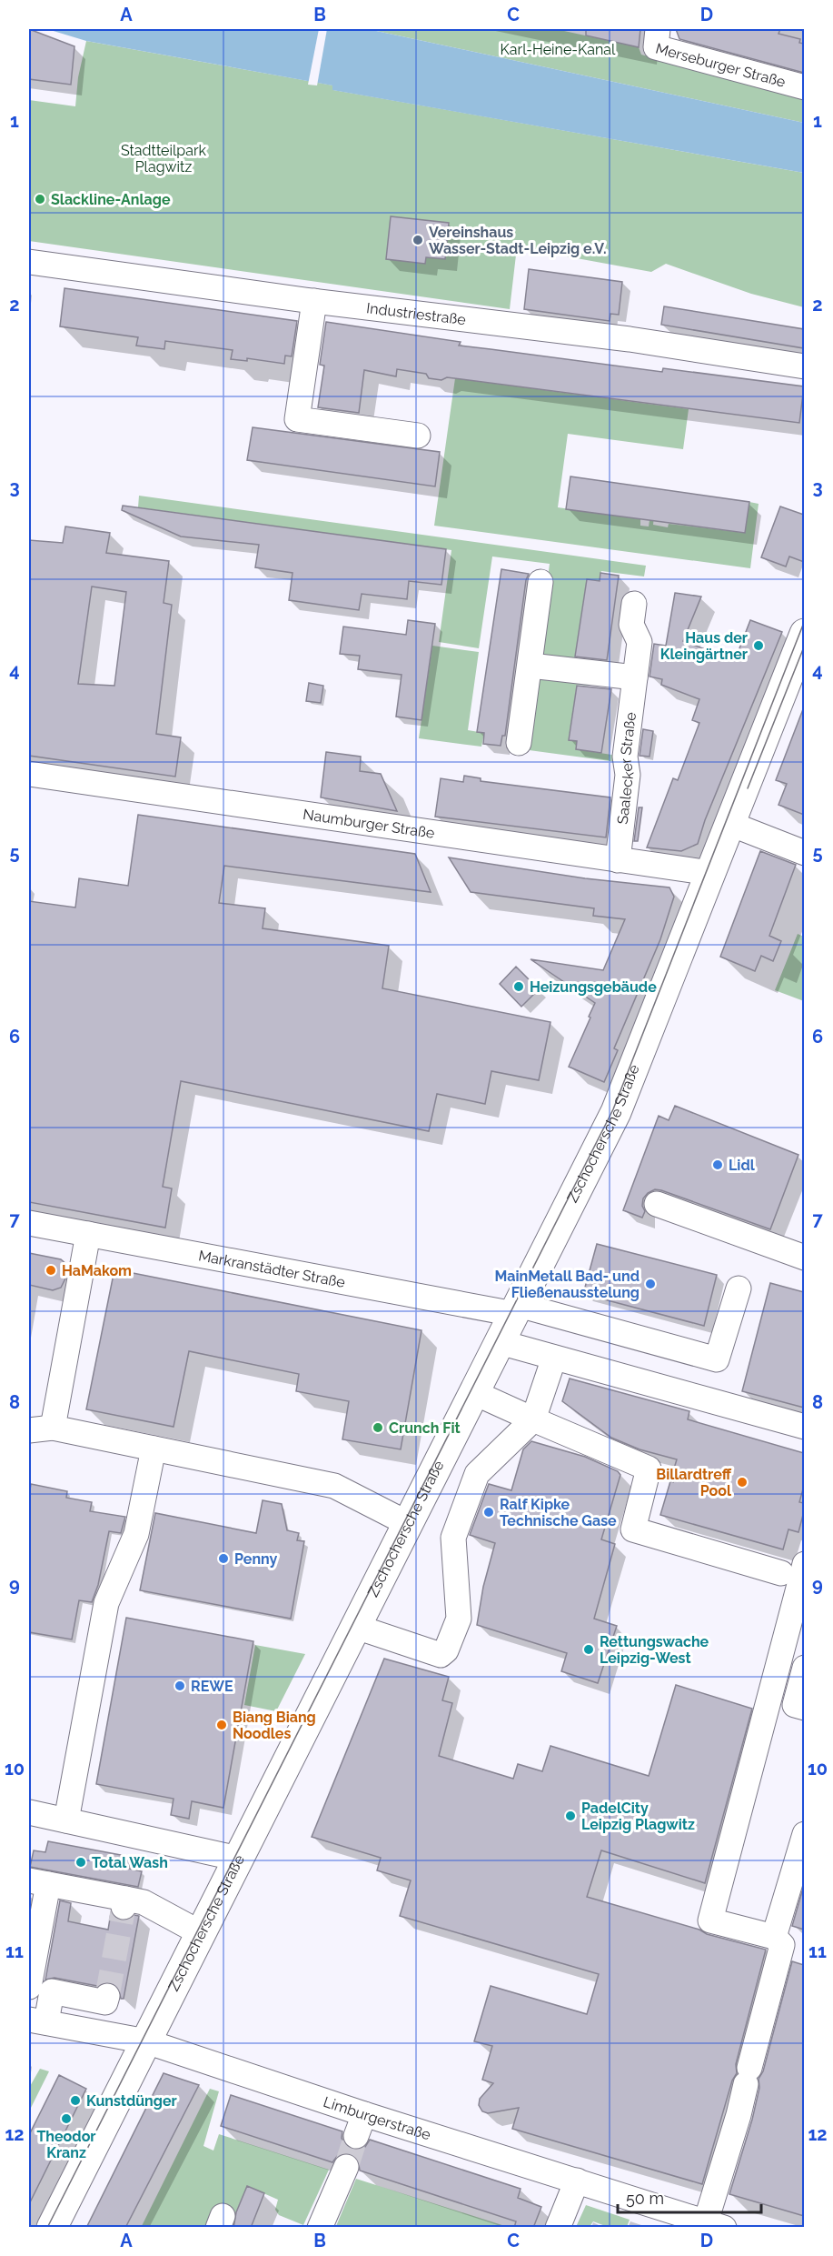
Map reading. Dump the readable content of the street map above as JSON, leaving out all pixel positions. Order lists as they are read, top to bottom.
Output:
{
  "streets": {
    "main road": ["Zschochersche Straße"],
    "street": [
      "Merseburger Straße",
      "Industriestraße",
      "Saalecker Straße",
      "Naumburger Straße",
      "Markranstädter Straße",
      "Limburgerstraße"
    ]
  },
  "crossings": [
    ["Saalecker Straße", "Naumburger Straße"],
    ["Naumburger Straße", "Zschochersche Straße"],
    ["Zschochersche Straße", "Markranstädter Straße"],
    ["Zschochersche Straße", "Limburgerstraße"]
  ],
  "parks": ["Karl-Heine-Kanal", "Stadtteilpark Plagwitz"],
  "places": [
    "Slackline-Anlage",
    "Vereinshaus Wasser-Stadt-Leipzig e.V.",
    "Haus der Kleingärtner",
    "Heizungsgebäude",
    "Lidl",
    "HaMakom",
    "MainMetall Bad- und Fließenausstelung",
    "Crunch Fit",
    "Billardtreff Pool",
    "Ralf Kipke Technische Gase",
    "Penny",
    "Rettungswache Leipzig-West",
    "REWE",
    "Biang Biang Noodles",
    "PadelCity Leipzig Plagwitz",
    "Total Wash",
    "Kunstdünger",
    "Theodor Kranz"
  ],
  "scale_bar": "50 m",
  "grid": {
    "columns": [
      "A",
      "B",
      "C",
      "D"
    ],
    "rows": [
      "1",
      "2",
      "3",
      "4",
      "5",
      "6",
      "7",
      "8",
      "9",
      "10",
      "11",
      "12"
    ]
  }
}
